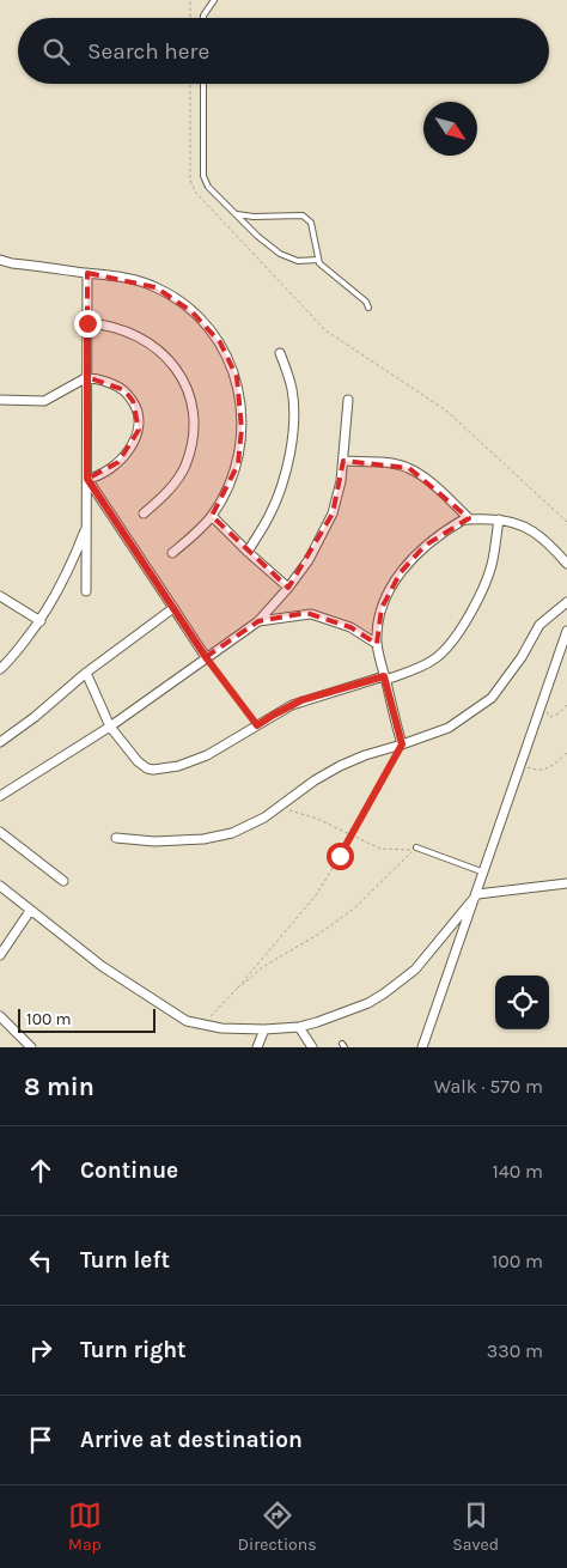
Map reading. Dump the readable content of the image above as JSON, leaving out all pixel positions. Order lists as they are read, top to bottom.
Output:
{
  "scale_bar": "100 m",
  "north": "bottom right",
  "page": {
    "search": "Search here",
    "scale": "100 m",
    "heading": ["8 min", "Walk · 570 m"],
    "list": [
      ["Continue", "140 m"],
      ["Turn left", "100 m"],
      ["Turn right", "330 m"],
      "Arrive at destination"
    ],
    "nav": ["Map", "Directions", "Saved"]
  }
}
